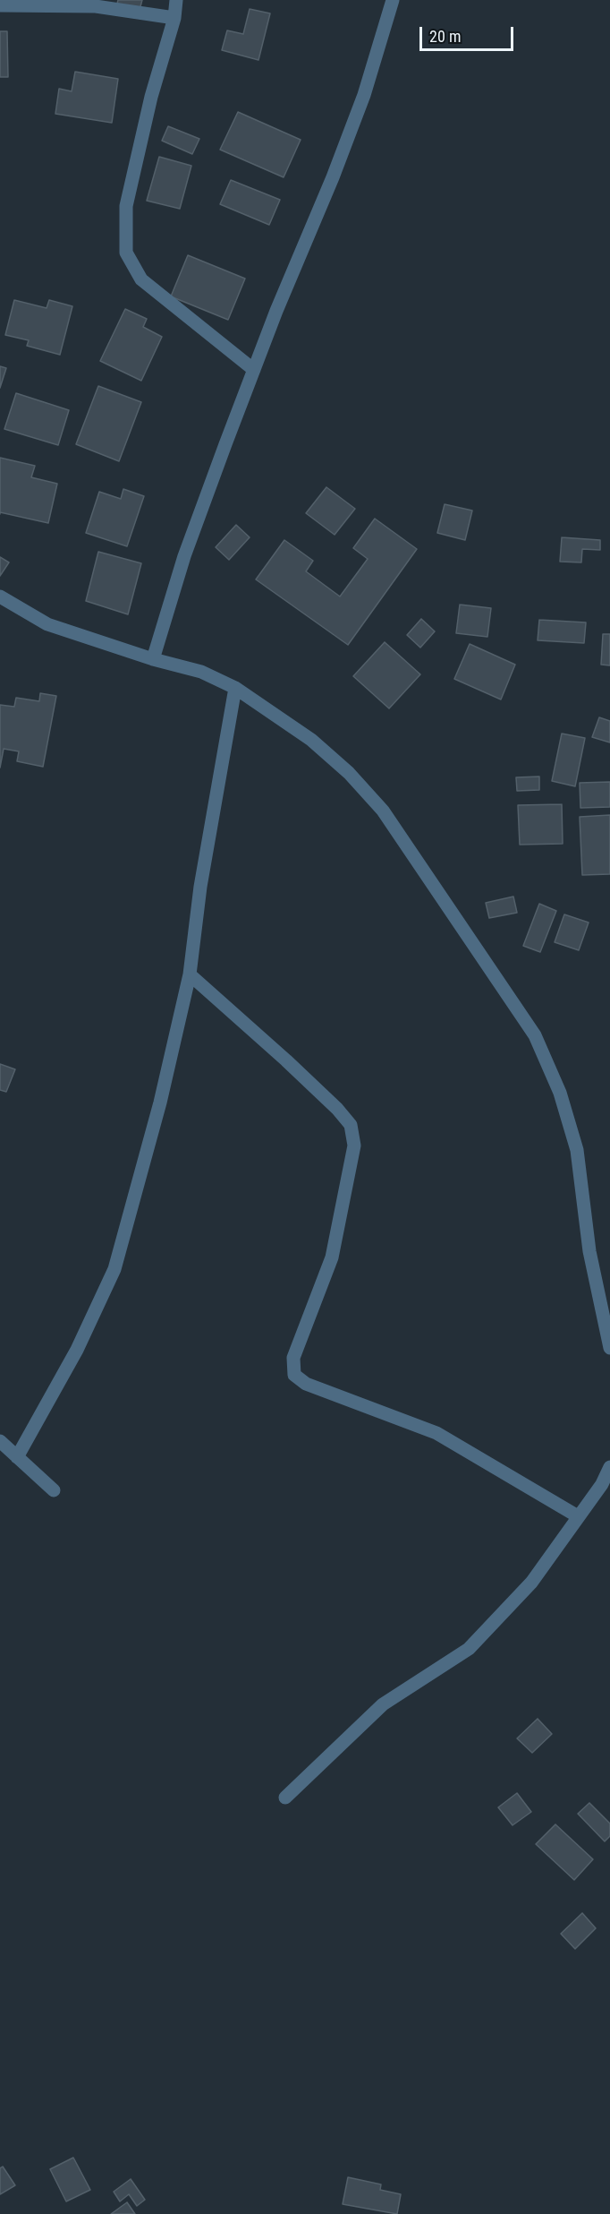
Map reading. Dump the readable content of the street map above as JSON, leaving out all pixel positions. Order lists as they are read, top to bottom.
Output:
{
  "scale_bar": "20 m"
}
